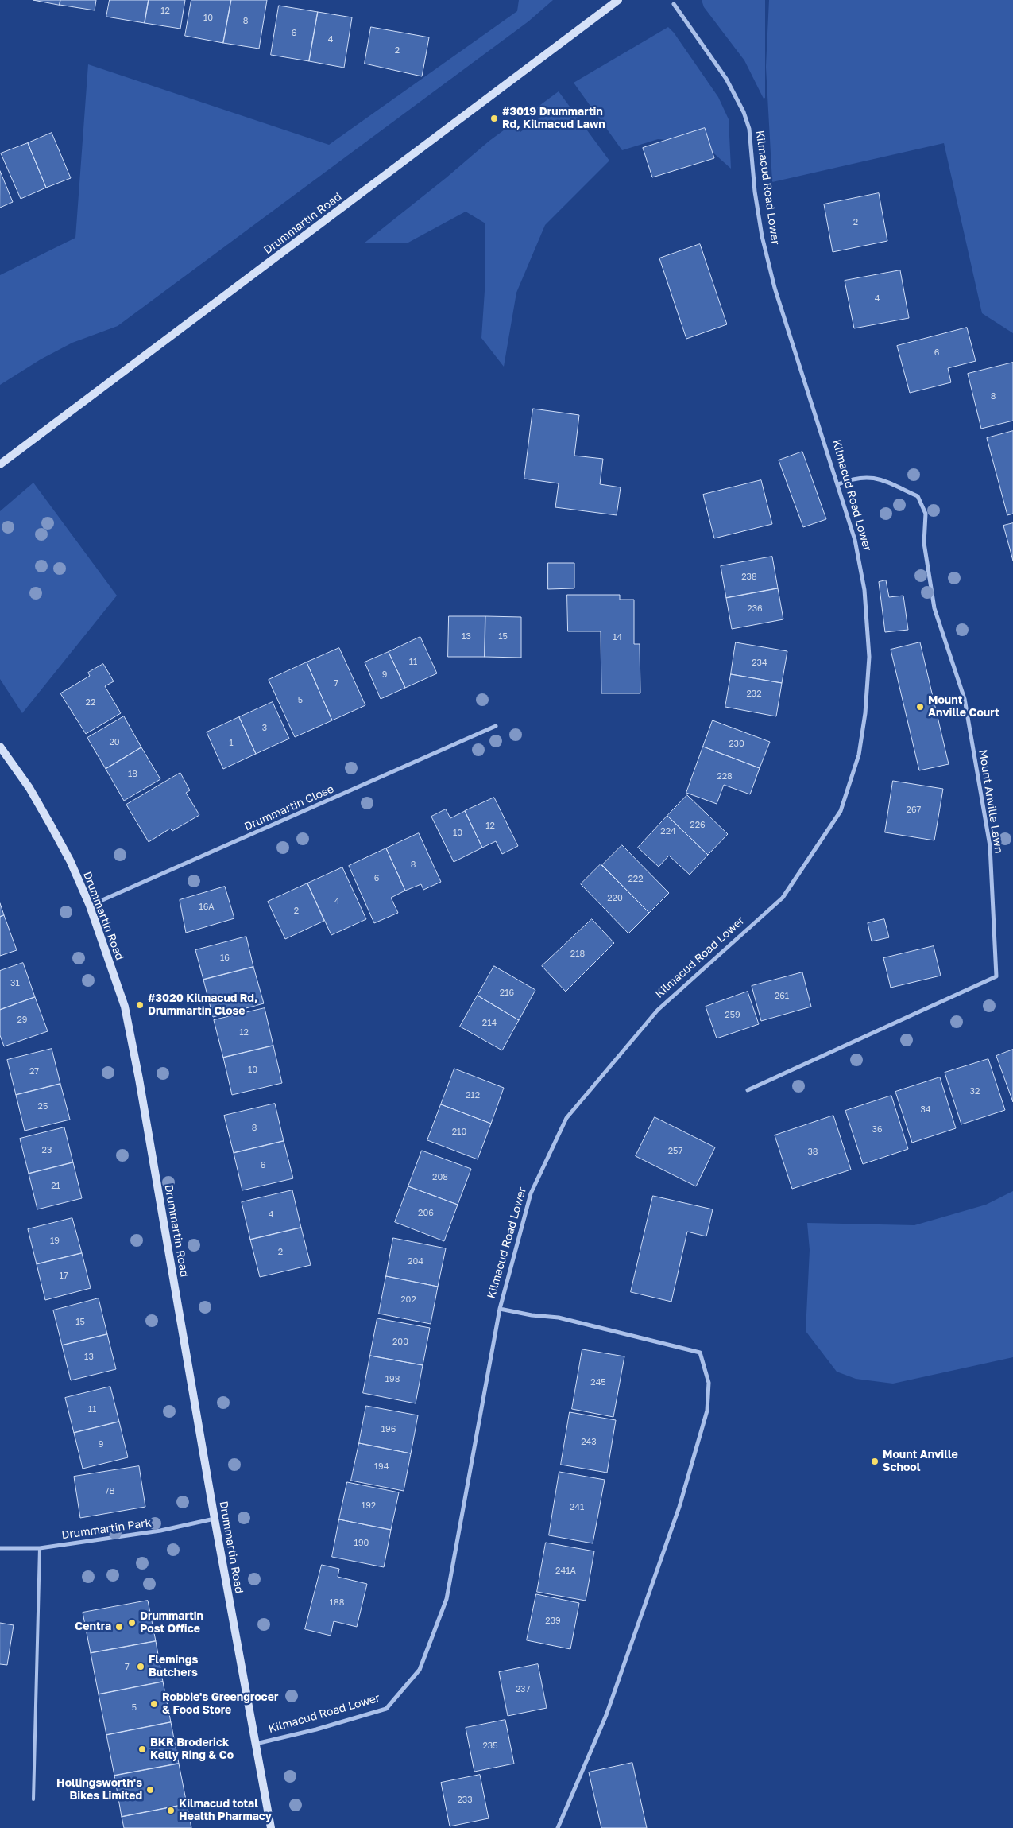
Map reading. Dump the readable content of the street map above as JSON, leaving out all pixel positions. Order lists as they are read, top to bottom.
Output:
{
  "streets": {
    "main road": ["Drummartin Road"],
    "street": [
      "Kilmacud Road Lower",
      "Mount Anville Lawn",
      "Drummartin Close",
      "Drummartin Park"
    ]
  },
  "crossings": [
    ["Kilmacud Road Lower", "Drummartin Road"],
    ["Kilmacud Road Lower", "Mount Anville Lawn"],
    ["Drummartin Road", "Drummartin Close"],
    ["Drummartin Road", "Drummartin Park"]
  ],
  "places": [
    "#3019 Drummartin Rd, Kilmacud Lawn",
    "Mount Anville Court",
    "#3020 Kilmacud Rd, Drummartin Close",
    "Mount Anville School",
    "Drummartin Post Office",
    "Centra",
    "Flemings Butchers",
    "Robbie's Greengrocer & Food Store",
    "BKR Broderick Kelly Ring & Co",
    "Hollingsworth's Bikes Limited",
    "Kilmacud total Health Pharmacy"
  ],
  "house_numbers": [
    "12",
    "10",
    "8",
    "6",
    "4",
    "2",
    "2",
    "4",
    "6",
    "8",
    "238",
    "236",
    "13",
    "15",
    "14",
    "11",
    "234",
    "9",
    "7",
    "232",
    "5",
    "22",
    "3",
    "20",
    "1",
    "230",
    "18",
    "228",
    "267",
    "226",
    "12",
    "224",
    "10",
    "8",
    "6",
    "222",
    "220",
    "4",
    "16A",
    "2",
    "218",
    "16",
    "31",
    "216",
    "261",
    "259",
    "29",
    "214",
    "12",
    "10",
    "27",
    "32",
    "212",
    "25",
    "34",
    "8",
    "36",
    "210",
    "23",
    "257",
    "38",
    "6",
    "208",
    "21",
    "206",
    "4",
    "19",
    "2",
    "204",
    "17",
    "202",
    "15",
    "200",
    "13",
    "198",
    "245",
    "11",
    "196",
    "243",
    "9",
    "194",
    "7B",
    "192",
    "241",
    "190",
    "241A",
    "188",
    "239",
    "7",
    "237",
    "5",
    "235",
    "233"
  ]
}
